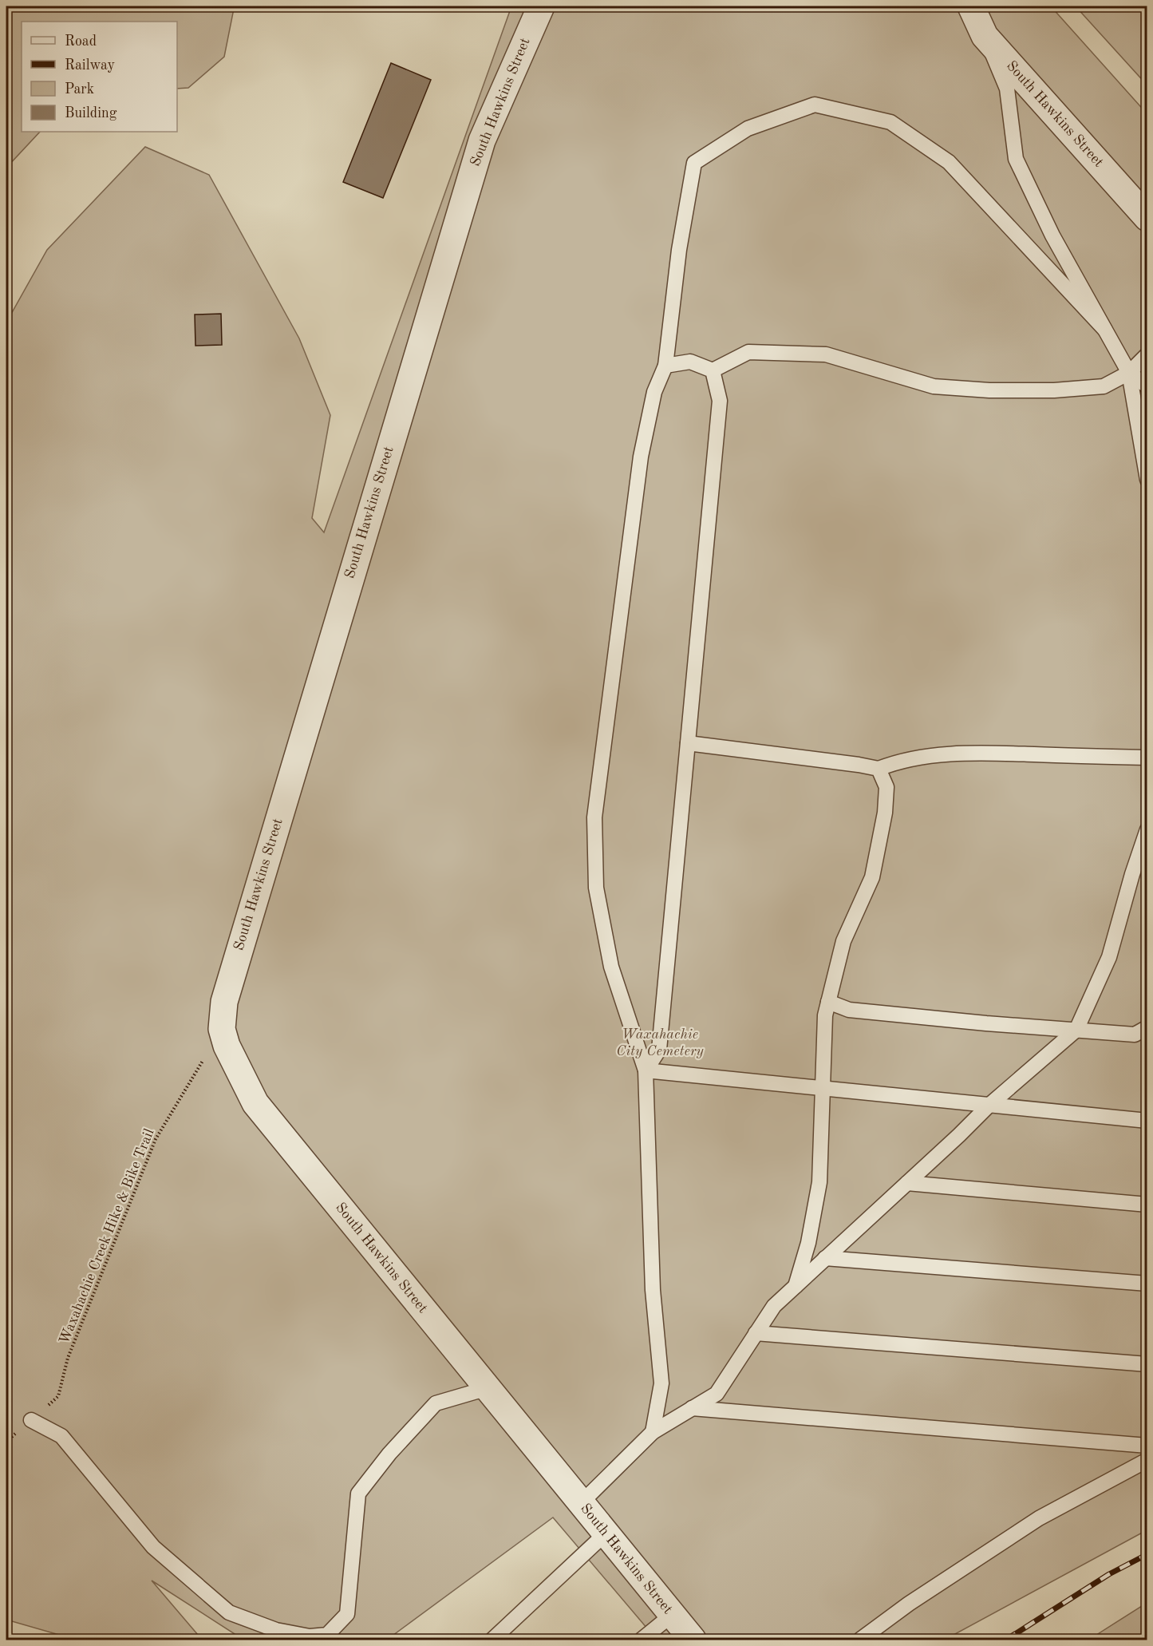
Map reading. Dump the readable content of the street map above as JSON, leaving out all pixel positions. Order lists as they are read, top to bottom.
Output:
{
  "streets": {
    "street": ["South Hawkins Street"],
    "path": ["Waxahachie Creek Hike & Bike Trail"]
  },
  "crossings": [
    ["South Hawkins Street", "Waxahachie Creek Hike & Bike Trail"]
  ],
  "parks": ["Waxahachie City Cemetery"],
  "legend": [
    "Road",
    "Railway",
    "Park",
    "Building"
  ]
}
